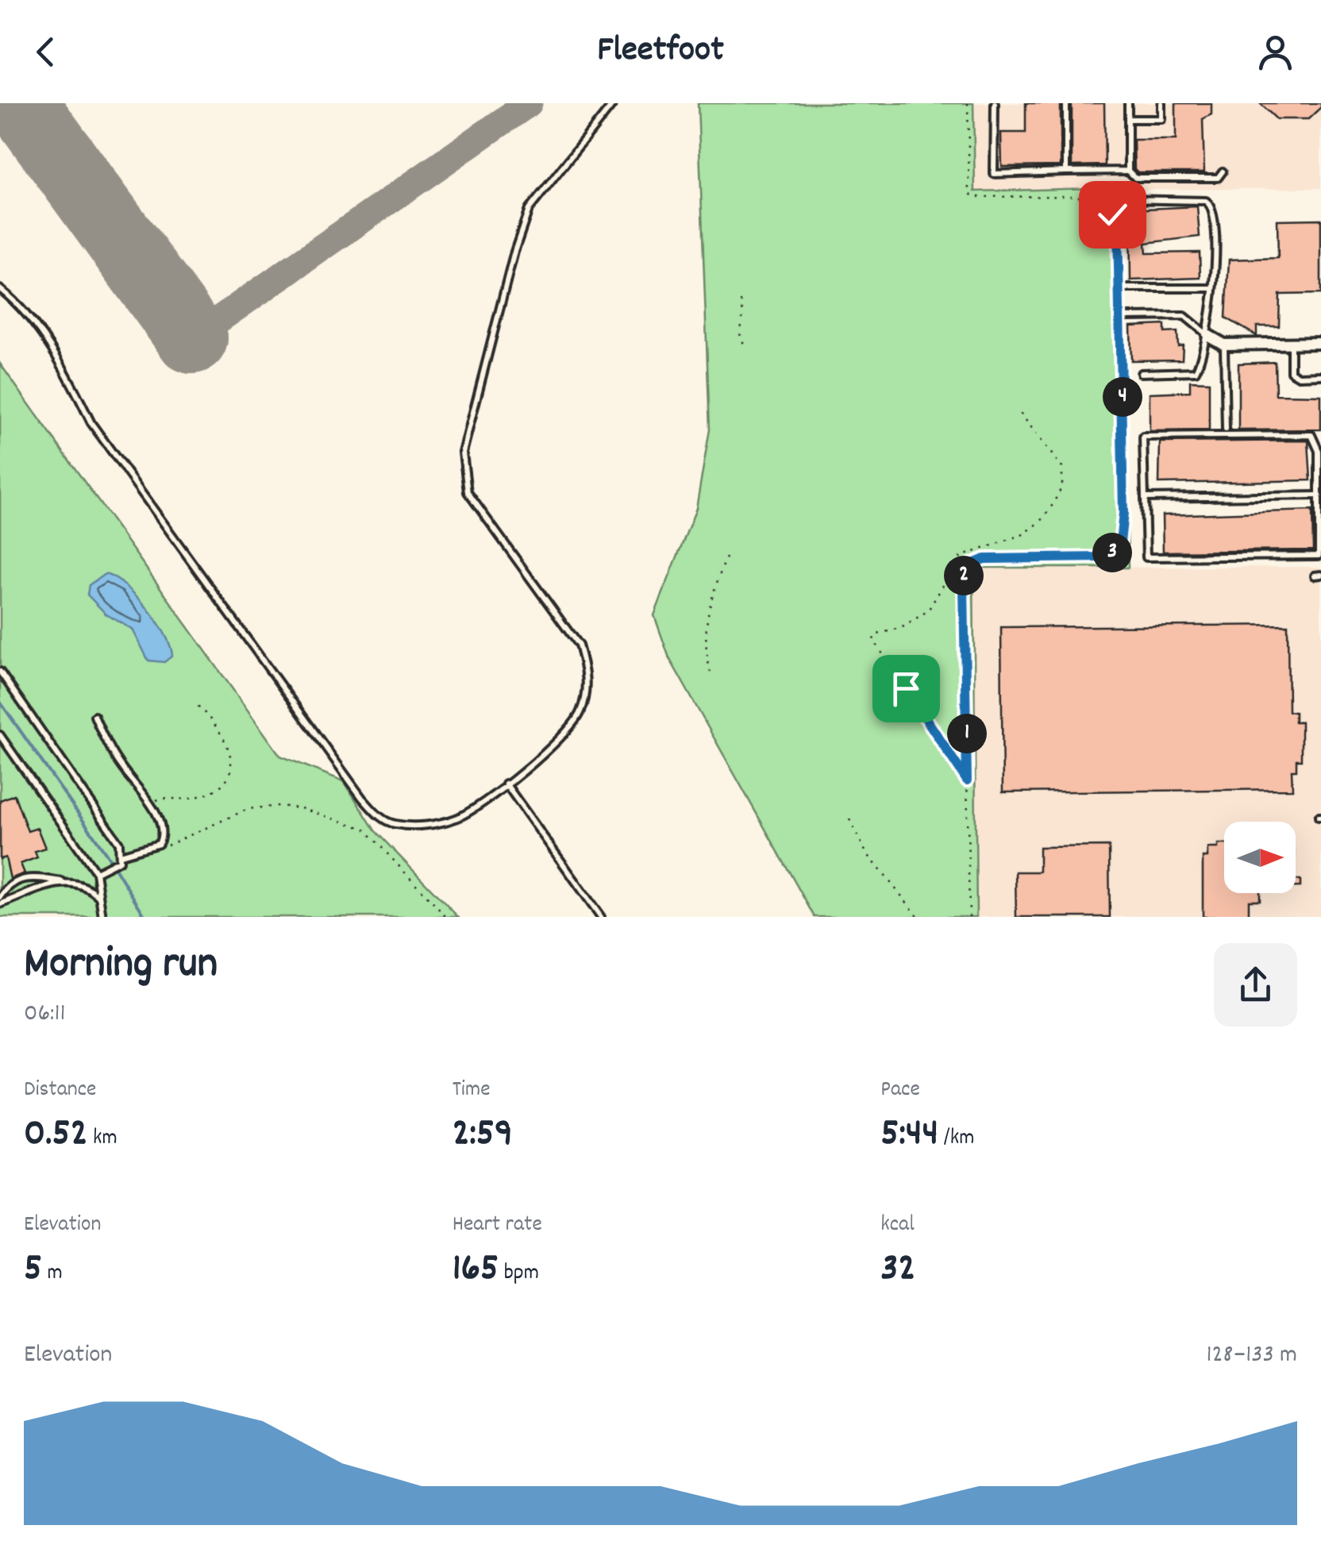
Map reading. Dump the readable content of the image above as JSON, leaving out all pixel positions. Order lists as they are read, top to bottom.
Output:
{
  "north": "right",
  "page": {
    "header": "Fleetfoot",
    "pins": [
      "4",
      "3",
      "2",
      "1"
    ],
    "heading": ["Morning run", "06:11"],
    "stats": [
      ["Distance", "0.52 km"],
      ["Time", "2:59"],
      ["Pace", "5:44 /km"],
      ["Elevation", "5 m"],
      ["Heart rate", "165 bpm"],
      ["kcal", "32"]
    ],
    "chart": ["Elevation", "128–133 m"]
  }
}
